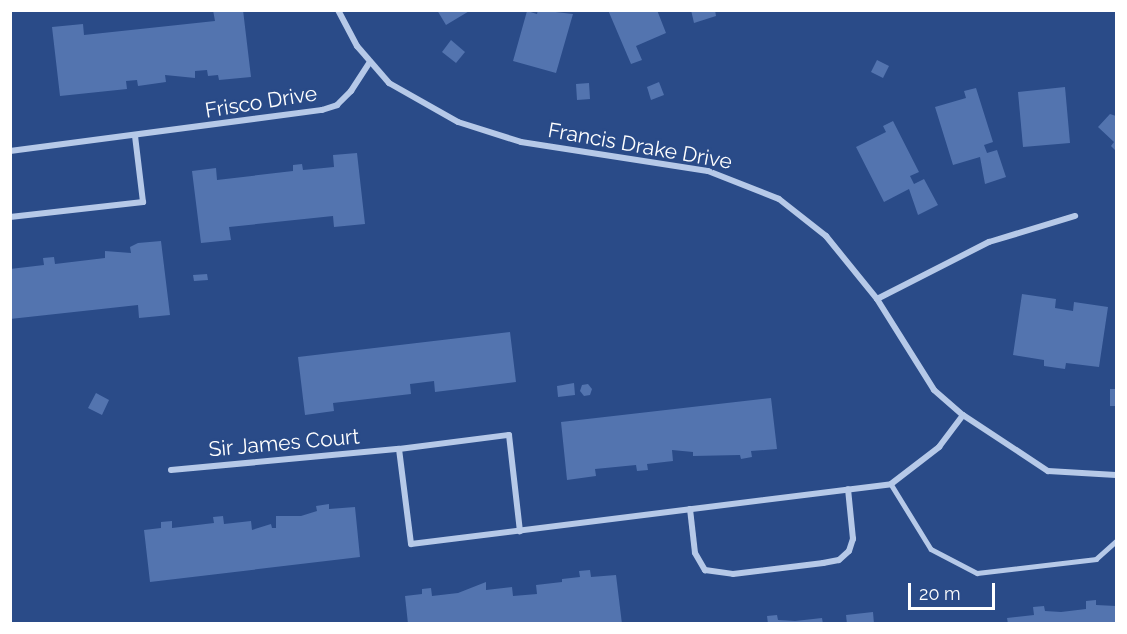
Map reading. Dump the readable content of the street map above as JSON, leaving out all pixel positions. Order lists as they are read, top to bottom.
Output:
{
  "streets": {
    "street": ["Frisco Drive", "Francis Drake Drive", "Sir James Court"]
  },
  "crossings": [
    ["Frisco Drive", "Francis Drake Drive"]
  ],
  "scale_bar": "20 m"
}
